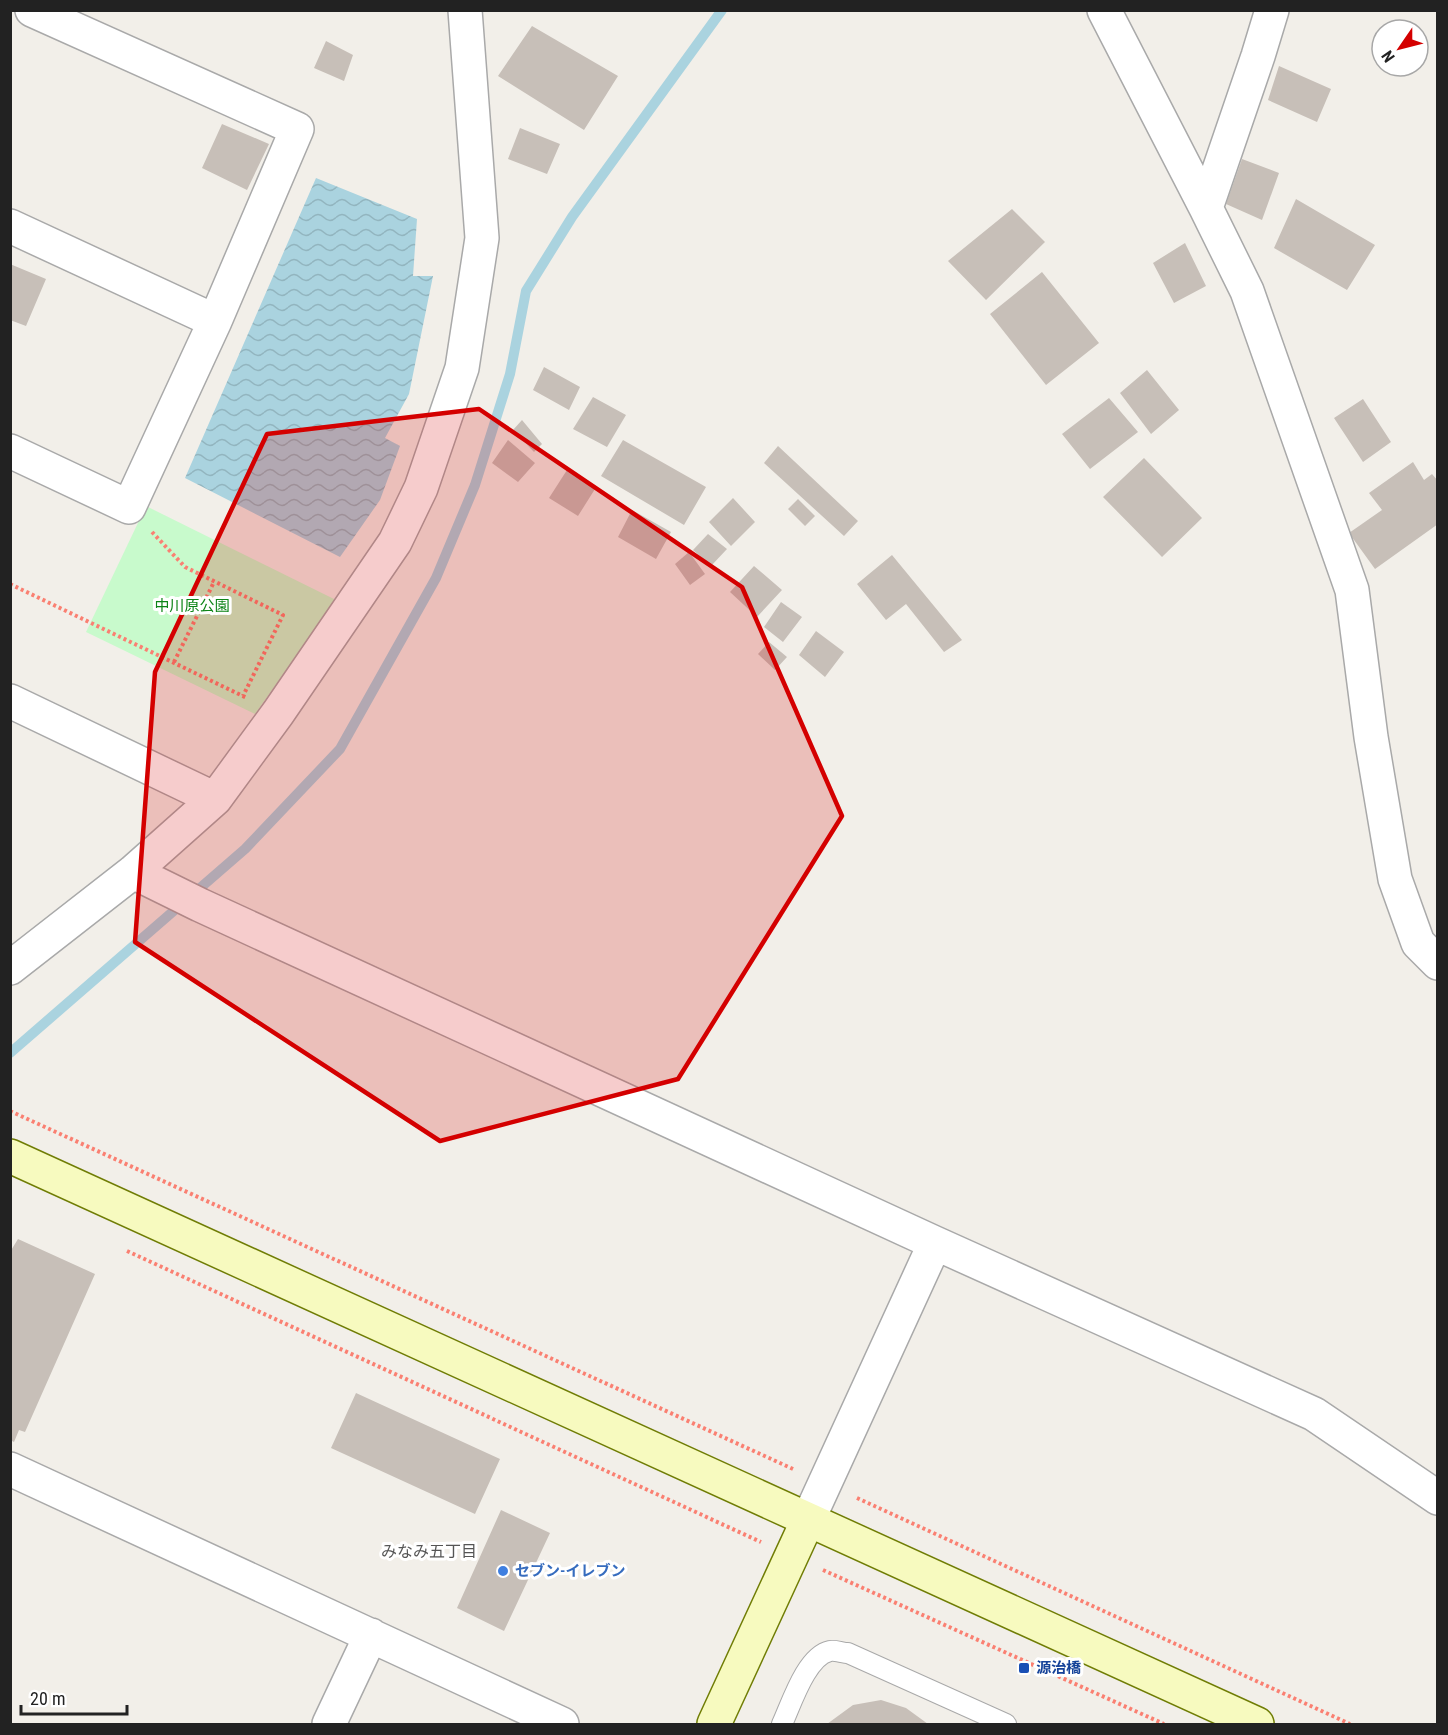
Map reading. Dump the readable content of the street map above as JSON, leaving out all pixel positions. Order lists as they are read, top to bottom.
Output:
{
  "districts": ["みなみ五丁目"],
  "parks": ["中川原公園"],
  "places": {
    "other": ["セブン-イレブン"],
    "transit": ["源治橋"]
  },
  "scale_bar": "20 m",
  "north": "bottom left"
}
